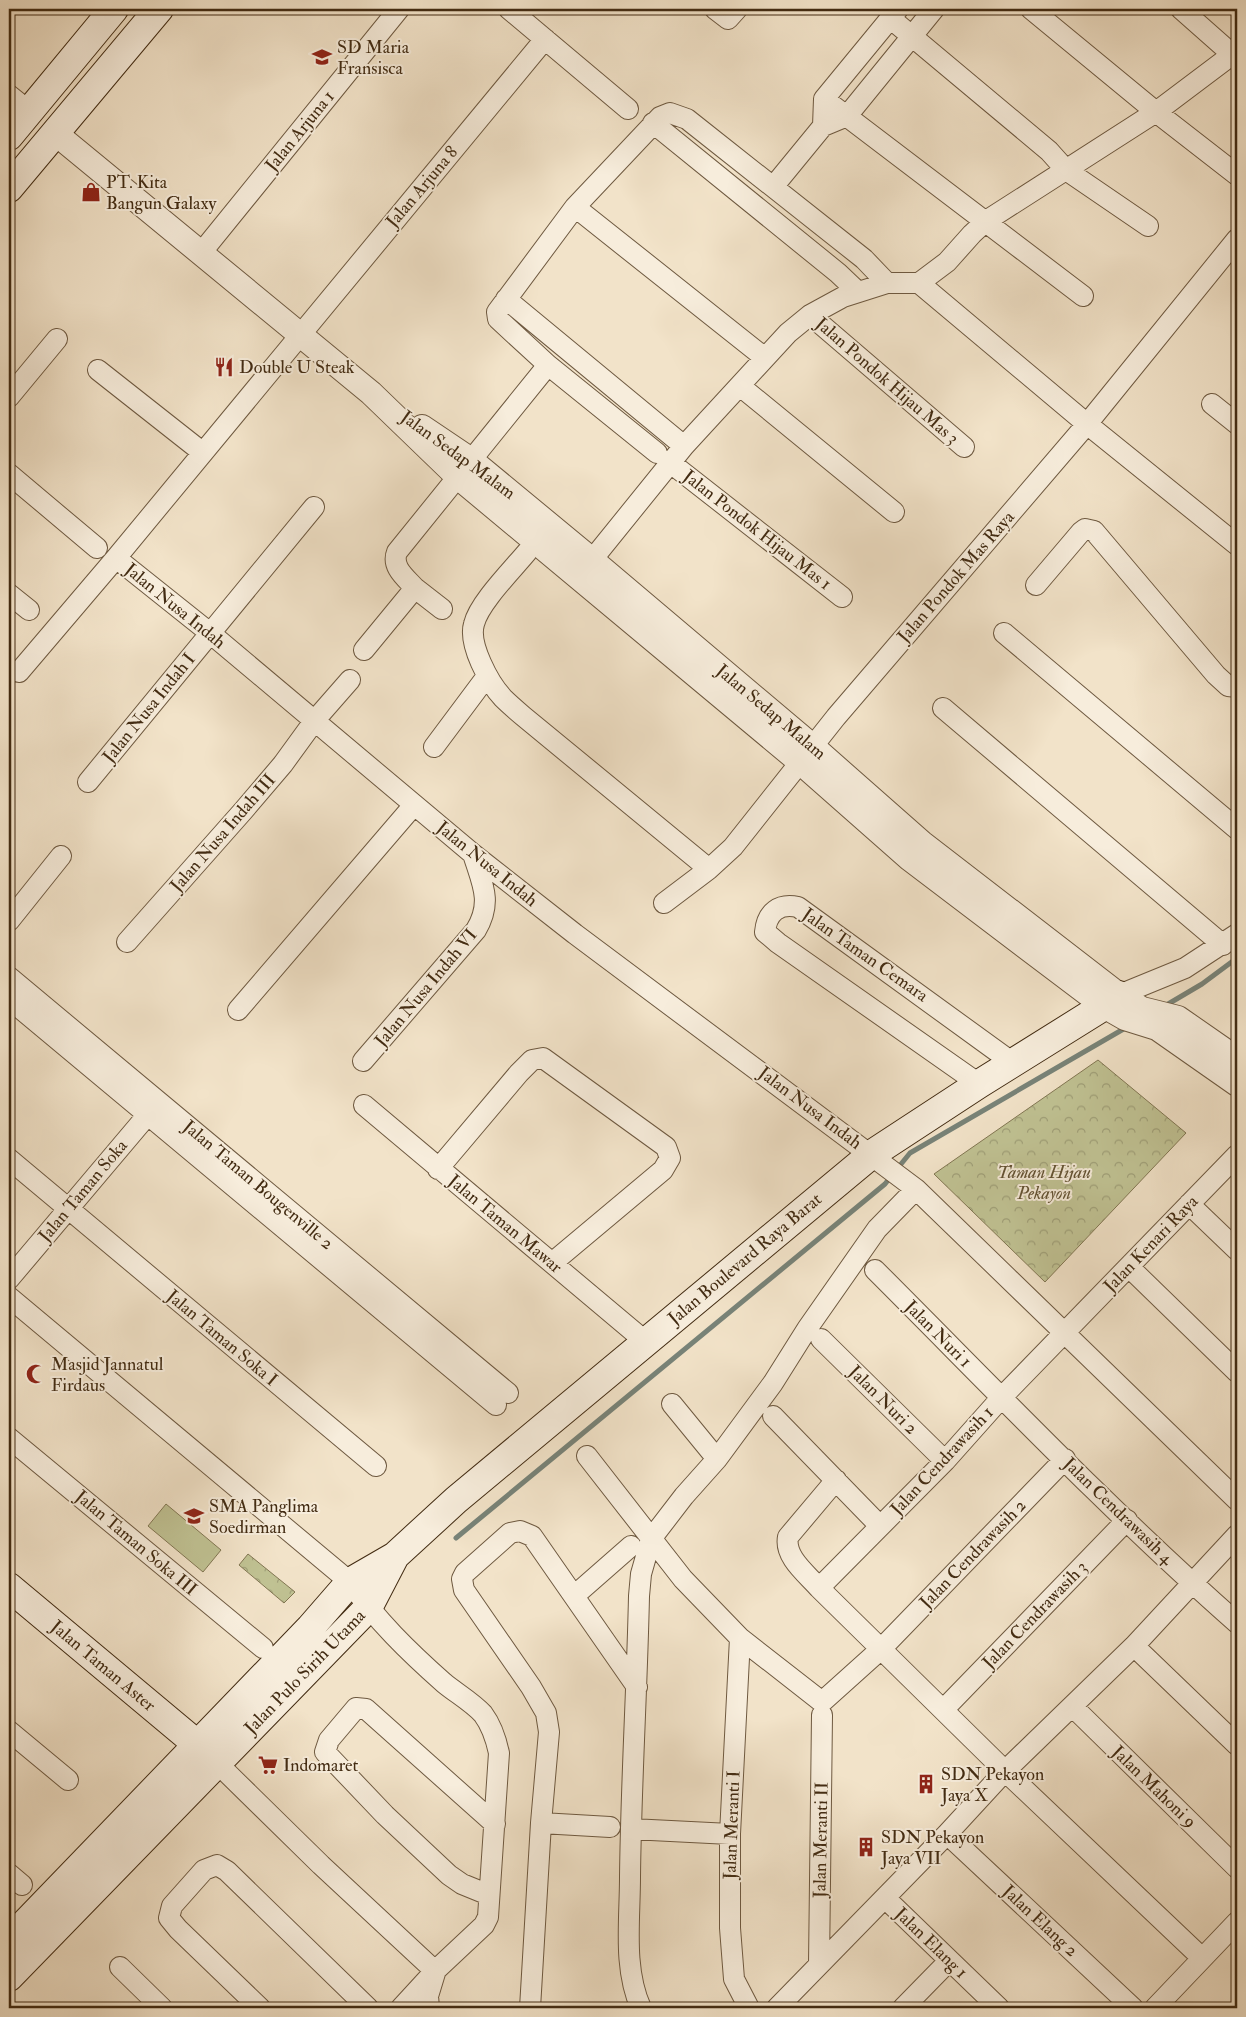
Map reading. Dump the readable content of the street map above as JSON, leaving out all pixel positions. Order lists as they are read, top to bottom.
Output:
{
  "streets": {
    "main road": ["Jalan Boulevard Raya Barat", "Jalan Taman Aster", "Jalan Pulo Sirih Utama"],
    "street": [
      "Jalan Arjuna 1",
      "Jalan Arjuna 8",
      "Jalan Pondok Hijau Mas 3",
      "Jalan Sedap Malam",
      "Jalan Pondok Hijau Mas 1",
      "Jalan Pondok Mas Raya",
      "Jalan Nusa Indah",
      "Jalan Nusa Indah I",
      "Jalan Nusa Indah III",
      "Jalan Taman Cemara",
      "Jalan Nusa Indah VI",
      "Jalan Taman Bougenville 2",
      "Jalan Taman Soka",
      "Jalan Taman Mawar",
      "Jalan Kenari Raya",
      "Jalan Nuri 1",
      "Jalan Taman Soka I",
      "Jalan Nuri 2",
      "Jalan Cendrawasih 1",
      "Jalan Cendrawasih 4",
      "Jalan Taman Soka III",
      "Jalan Cendrawasih 2",
      "Jalan Cendrawasih 3",
      "Jalan Mahoni 9",
      "Jalan Meranti I",
      "Jalan Meranti II",
      "Jalan Elang 2",
      "Jalan Elang 1"
    ]
  },
  "crossings": [
    ["Jalan Arjuna 1", "Jalan Sedap Malam"],
    ["Jalan Arjuna 8", "Jalan Sedap Malam"],
    ["Jalan Arjuna 8", "Jalan Nusa Indah"],
    ["Jalan Sedap Malam", "Jalan Pondok Mas Raya"],
    ["Jalan Sedap Malam", "Jalan Boulevard Raya Barat"],
    ["Jalan Nusa Indah", "Jalan Nusa Indah I"],
    ["Jalan Nusa Indah", "Jalan Nusa Indah III"],
    ["Jalan Nusa Indah", "Jalan Nusa Indah VI"],
    ["Jalan Nusa Indah", "Jalan Kenari Raya"],
    ["Jalan Nusa Indah", "Jalan Boulevard Raya Barat"],
    ["Jalan Nusa Indah", "Jalan Cendrawasih 1"],
    ["Jalan Taman Cemara", "Jalan Boulevard Raya Barat"],
    ["Jalan Taman Bougenville 2", "Jalan Taman Soka"],
    ["Jalan Taman Soka", "Jalan Taman Soka I"],
    ["Jalan Taman Mawar", "Jalan Boulevard Raya Barat"],
    ["Jalan Kenari Raya", "Jalan Cendrawasih 1"],
    ["Jalan Boulevard Raya Barat", "Jalan Pulo Sirih Utama"],
    ["Jalan Nuri 1", "Jalan Cendrawasih 1"],
    ["Jalan Nuri 1", "Jalan Cendrawasih 4"],
    ["Jalan Nuri 2", "Jalan Cendrawasih 1"],
    ["Jalan Cendrawasih 1", "Jalan Cendrawasih 4"],
    ["Jalan Cendrawasih 4", "Jalan Cendrawasih 2"],
    ["Jalan Cendrawasih 4", "Jalan Cendrawasih 3"],
    ["Jalan Cendrawasih 2", "Jalan Meranti I"],
    ["Jalan Taman Aster", "Jalan Pulo Sirih Utama"]
  ],
  "parks": ["Taman Hijau Pekayon"],
  "places": {
    "school or university": ["SD Maria Fransisca", "SMA Panglima Soedirman"],
    "shop": ["PT. Kita Bangun Galaxy"],
    "restaurant": ["Double U Steak"],
    "mosque": ["Masjid Jannatul Firdaus"],
    "supermarket": ["Indomaret"],
    "building": ["SDN Pekayon Jaya X", "SDN Pekayon Jaya VII"]
  }
}
